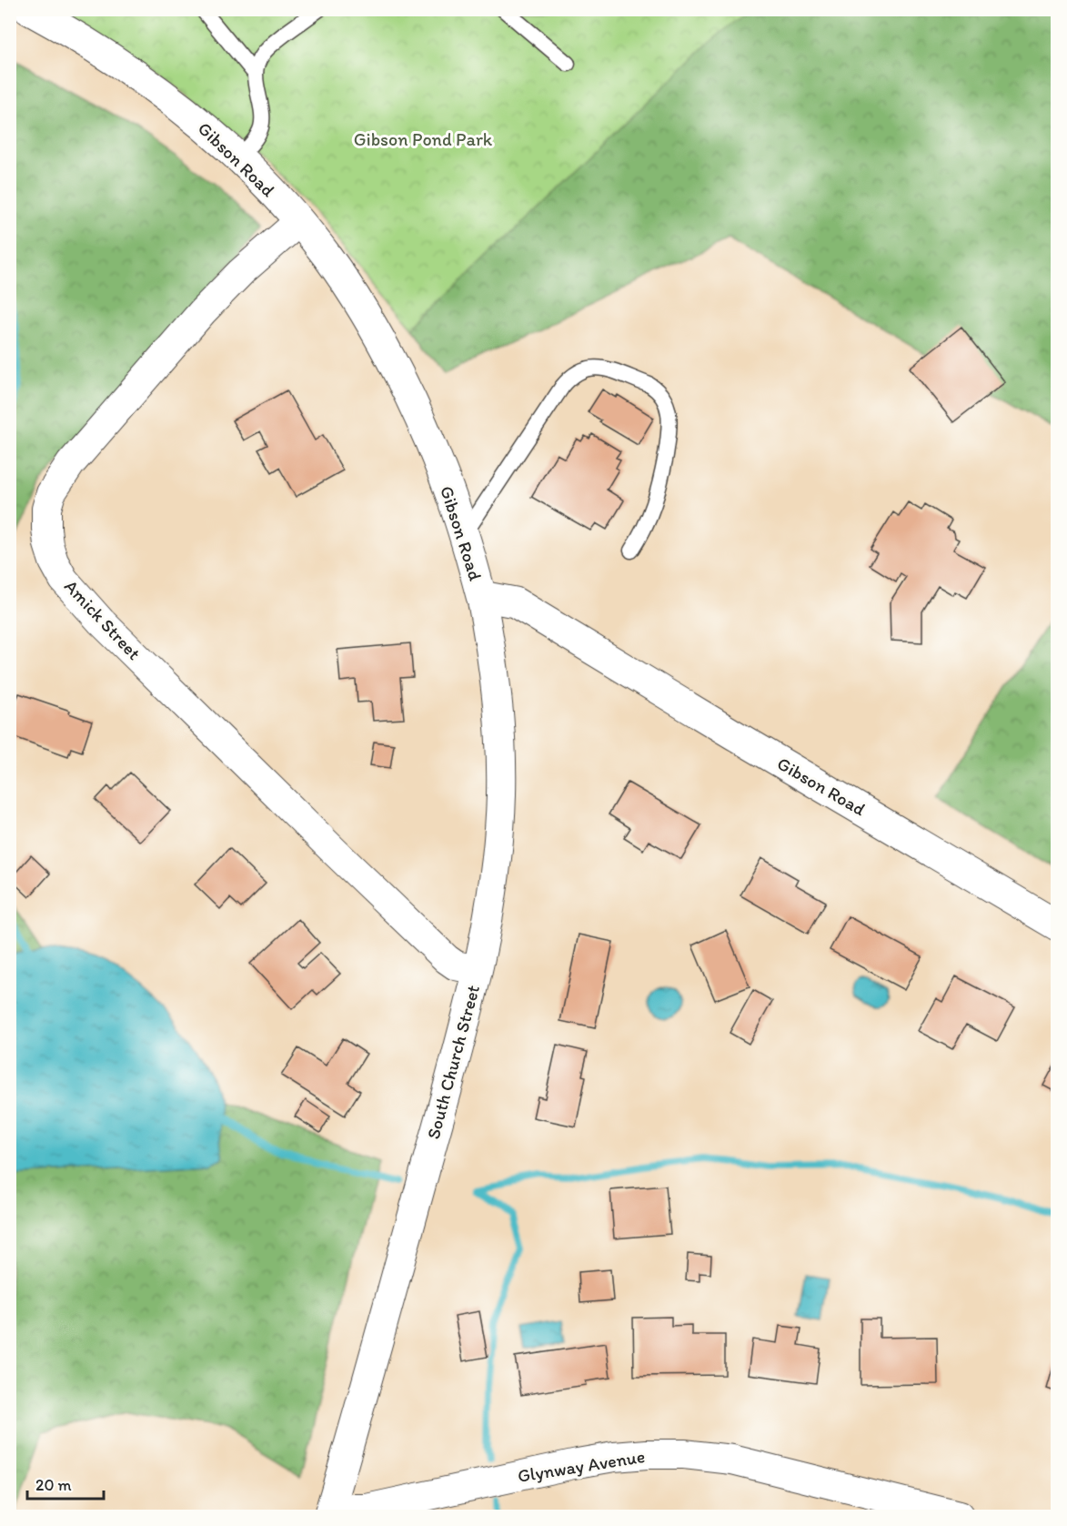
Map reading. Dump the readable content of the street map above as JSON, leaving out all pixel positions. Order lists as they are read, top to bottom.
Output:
{
  "streets": {
    "street": [
      "Gibson Road",
      "Amick Street",
      "South Church Street",
      "Glynway Avenue"
    ]
  },
  "crossings": [
    ["Gibson Road", "Amick Street"],
    ["Gibson Road", "South Church Street"],
    ["Amick Street", "South Church Street"],
    ["South Church Street", "Glynway Avenue"]
  ],
  "parks": ["Gibson Pond Park"],
  "scale_bar": "20 m"
}
